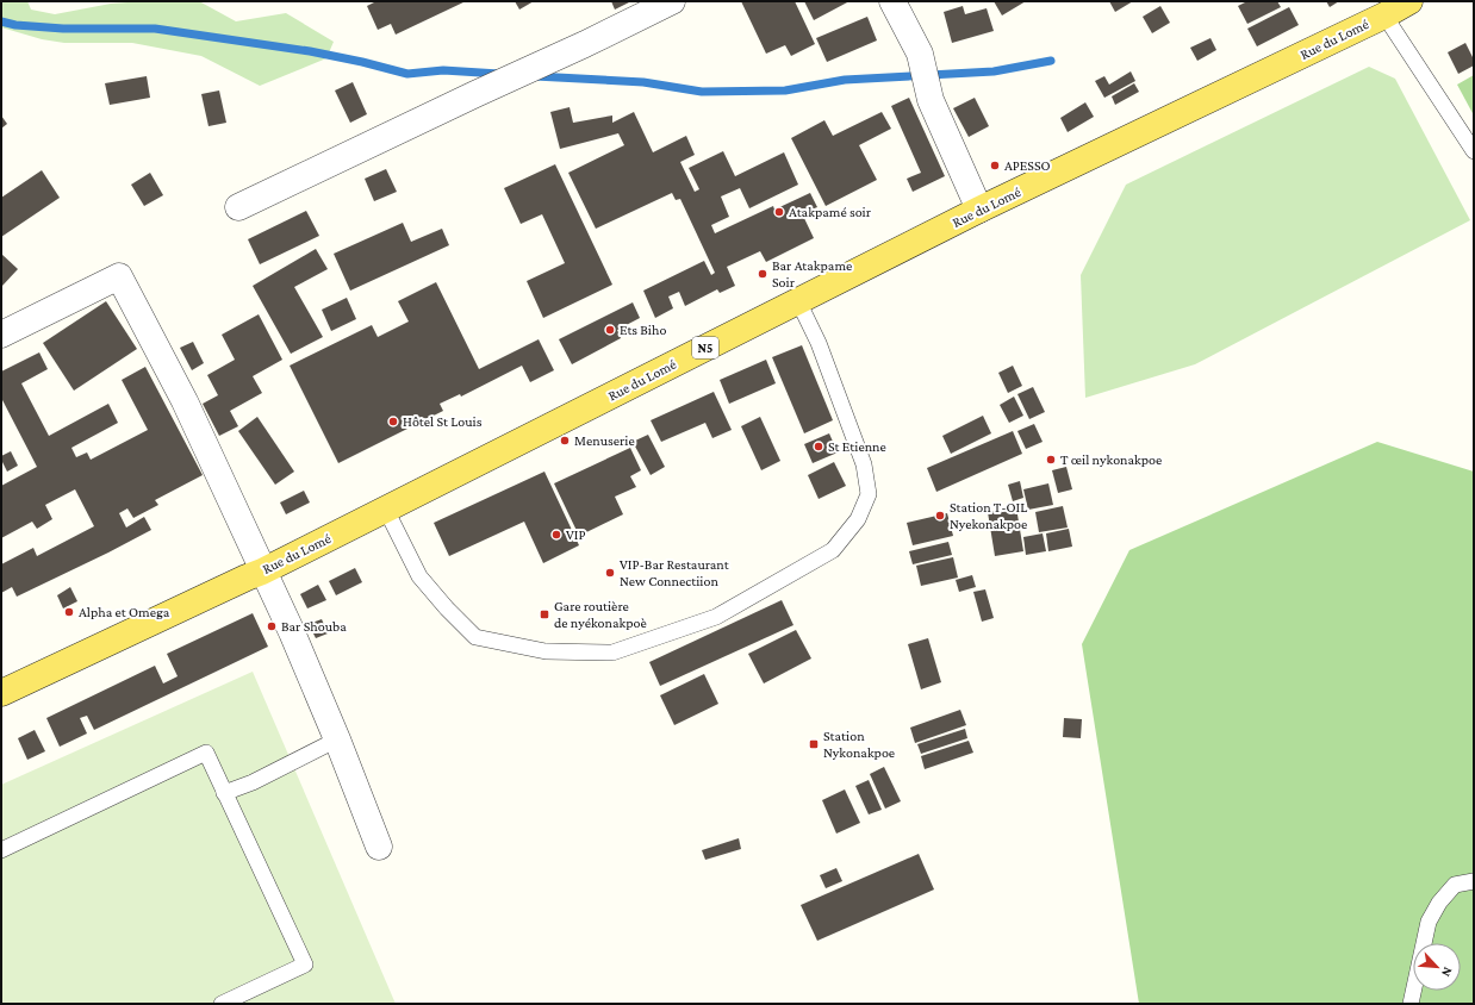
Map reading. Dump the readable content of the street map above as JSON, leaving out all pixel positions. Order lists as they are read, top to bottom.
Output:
{
  "streets": {
    "main road": ["Rue du Lomé", "N5"]
  },
  "places": {
    "other": [
      "APESSO",
      "Atakpamé soir",
      "Bar Atakpame Soir",
      "Ets Biho",
      "Hôtel St Louis",
      "Menuserie",
      "St Etienne",
      "T œil nykonakpoe",
      "Station T-OIL Nyekonakpoe",
      "VIP",
      "VIP-Bar Restaurant New Connectiion",
      "Alpha et Omega",
      "Bar Shouba"
    ],
    "transit": ["Gare routière de nyékonakpoè", "Station Nykonakpoe"]
  },
  "north": "bottom right"
}
